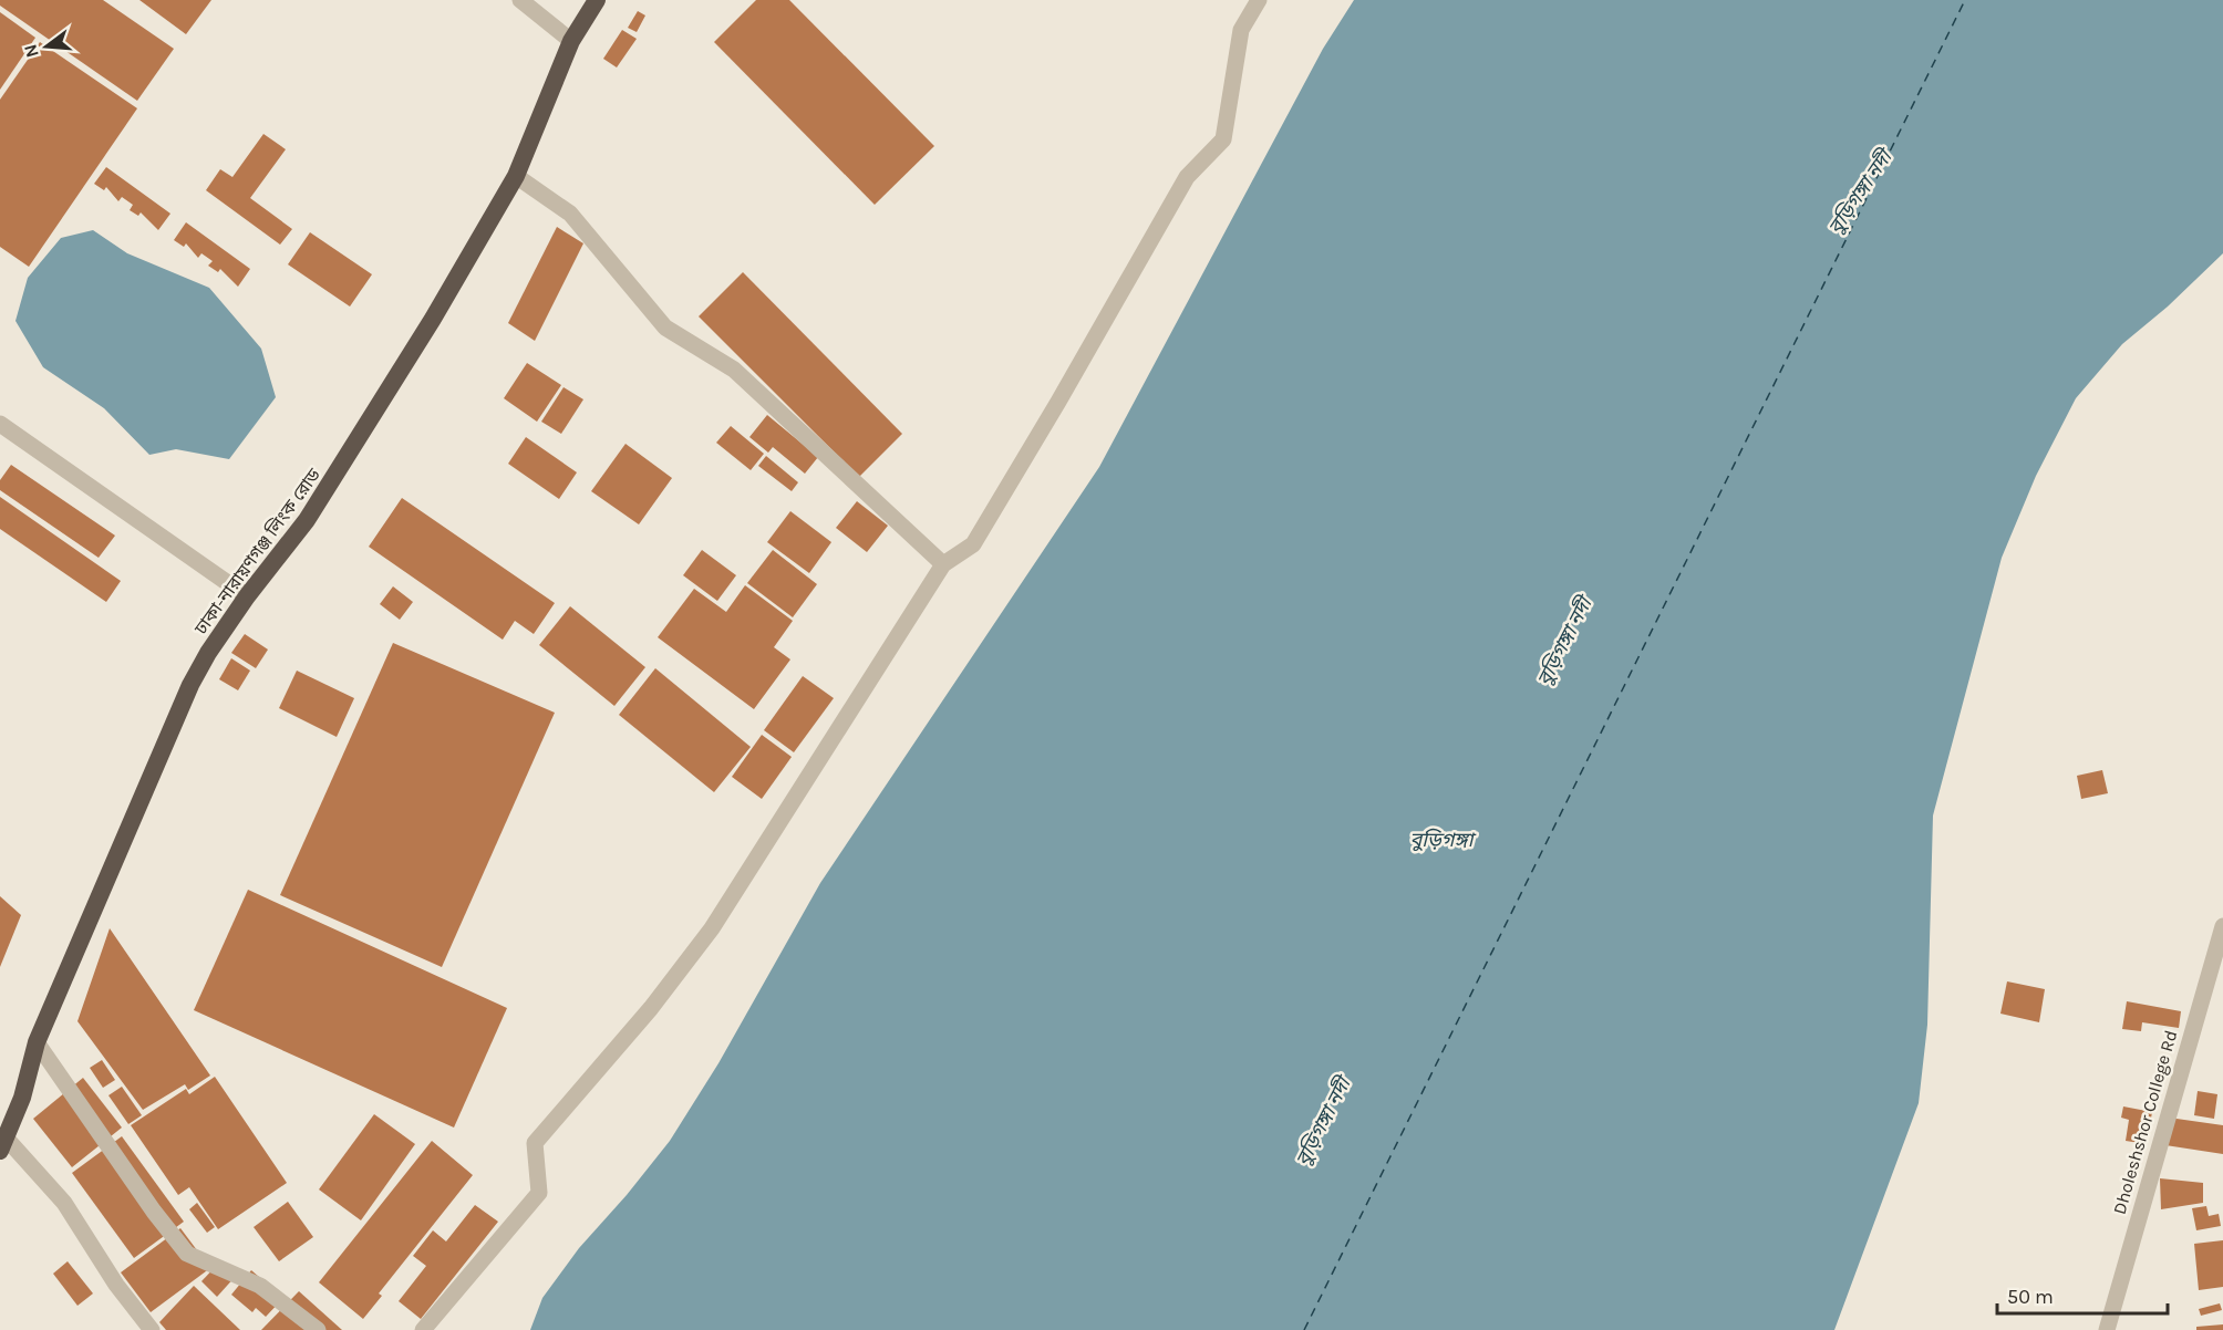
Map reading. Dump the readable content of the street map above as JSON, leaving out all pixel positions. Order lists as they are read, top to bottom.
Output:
{
  "streets": {
    "highway": ["ঢাকা-নারায়ণগঞ্জ লিংক রোড"],
    "street": ["Dholeshshor College Rd"]
  },
  "water": ["বুড়িগঙ্গা নদী", "বুড়িগঙ্গা"],
  "scale_bar": "50 m",
  "north": "left"
}
